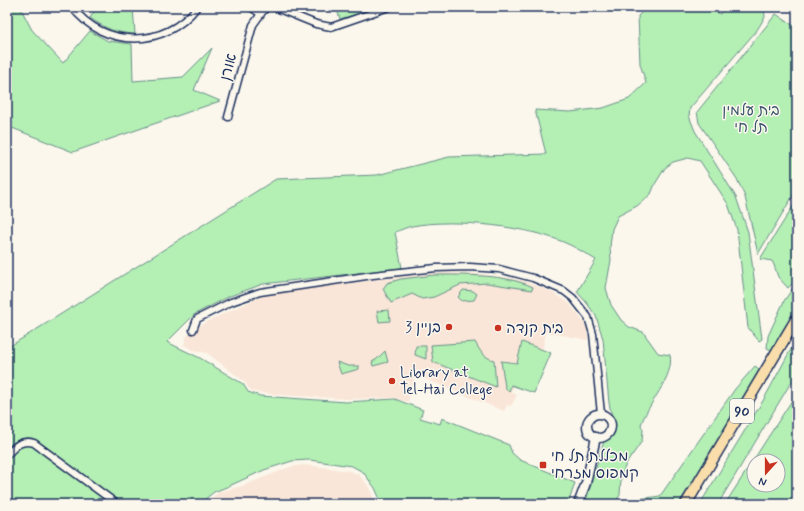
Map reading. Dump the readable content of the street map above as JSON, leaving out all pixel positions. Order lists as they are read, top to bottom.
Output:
{
  "streets": {
    "highway": ["90"],
    "street": ["אורן"]
  },
  "parks": ["בית עלמין תל חי"],
  "places": {
    "other": ["בניין 3", "בית קנדה", "Library at Tel-Hai College"],
    "transit": ["מכללת תל חי קמפוס מזרחי"]
  },
  "north": "bottom"
}
